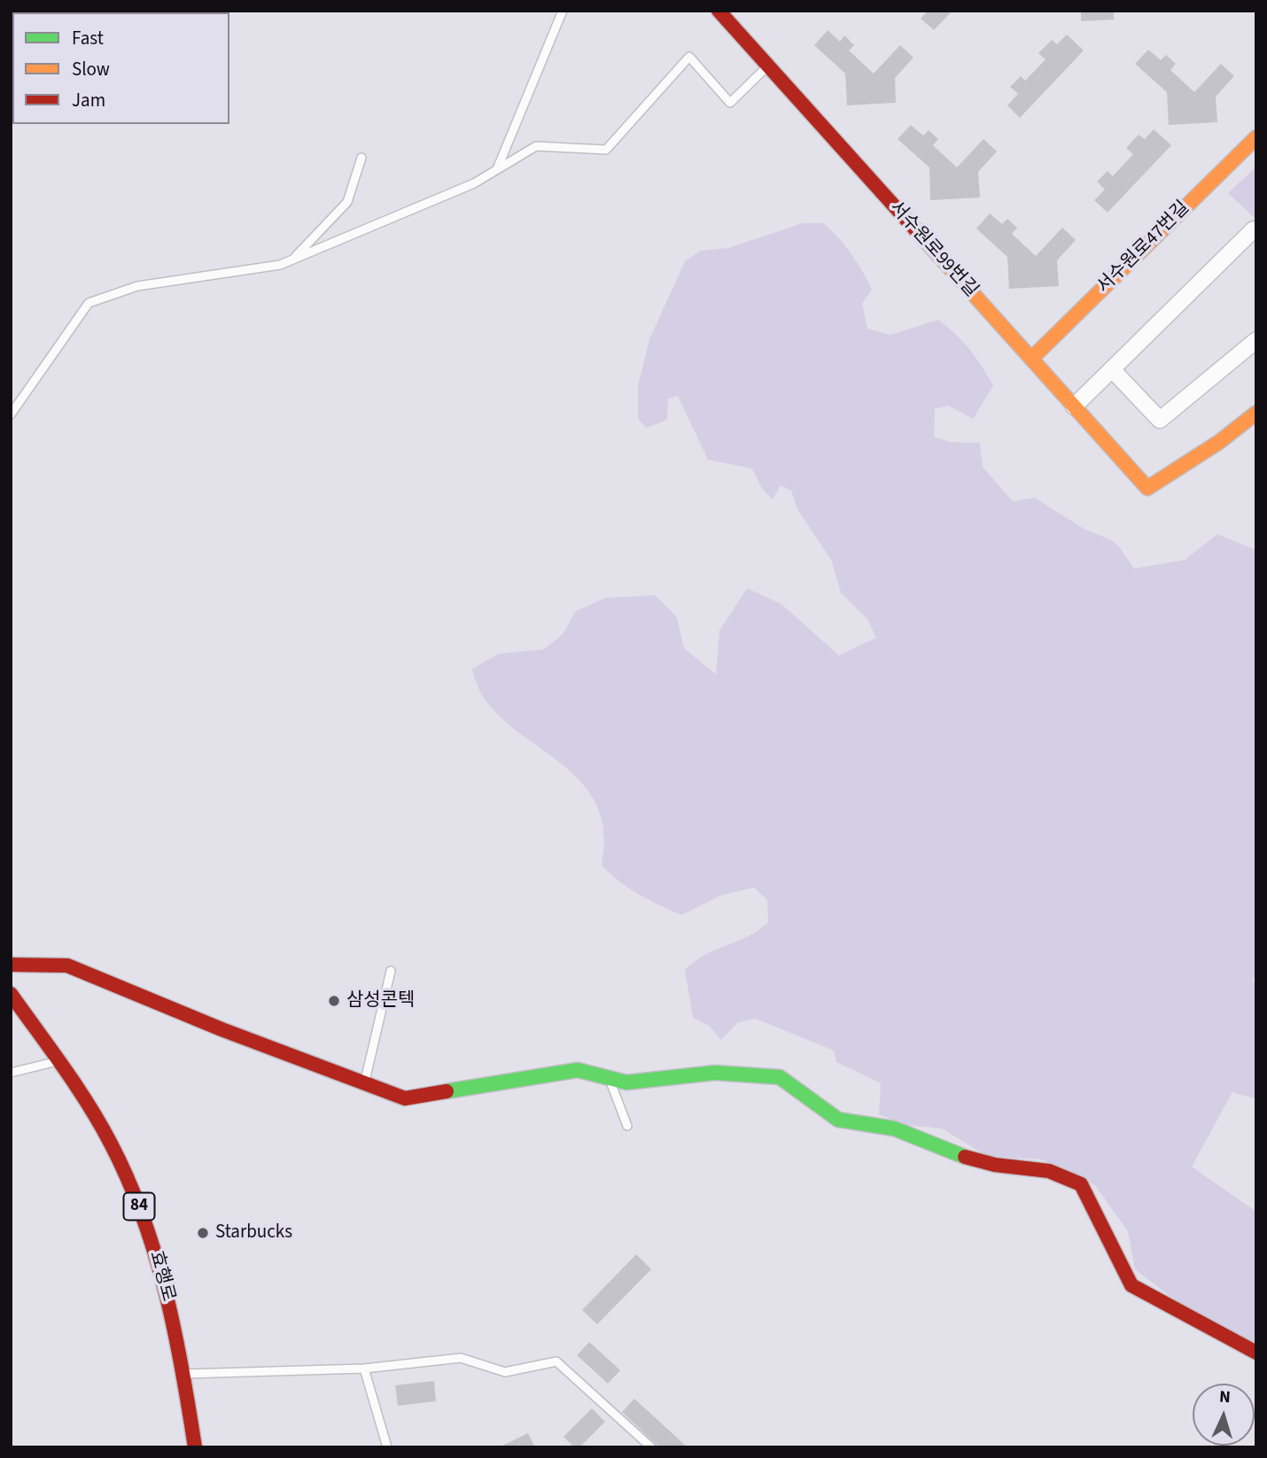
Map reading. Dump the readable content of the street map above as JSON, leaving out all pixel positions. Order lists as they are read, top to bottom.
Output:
{
  "streets": {
    "street": [
      "서수원로47번길",
      "서수원로99번길",
      "84",
      "효행로"
    ]
  },
  "crossings": [
    ["서수원로47번길", "서수원로99번길"]
  ],
  "places": ["삼성콘텍", "Starbucks"],
  "legend": ["Fast", "Slow", "Jam"],
  "north": "top"
}
